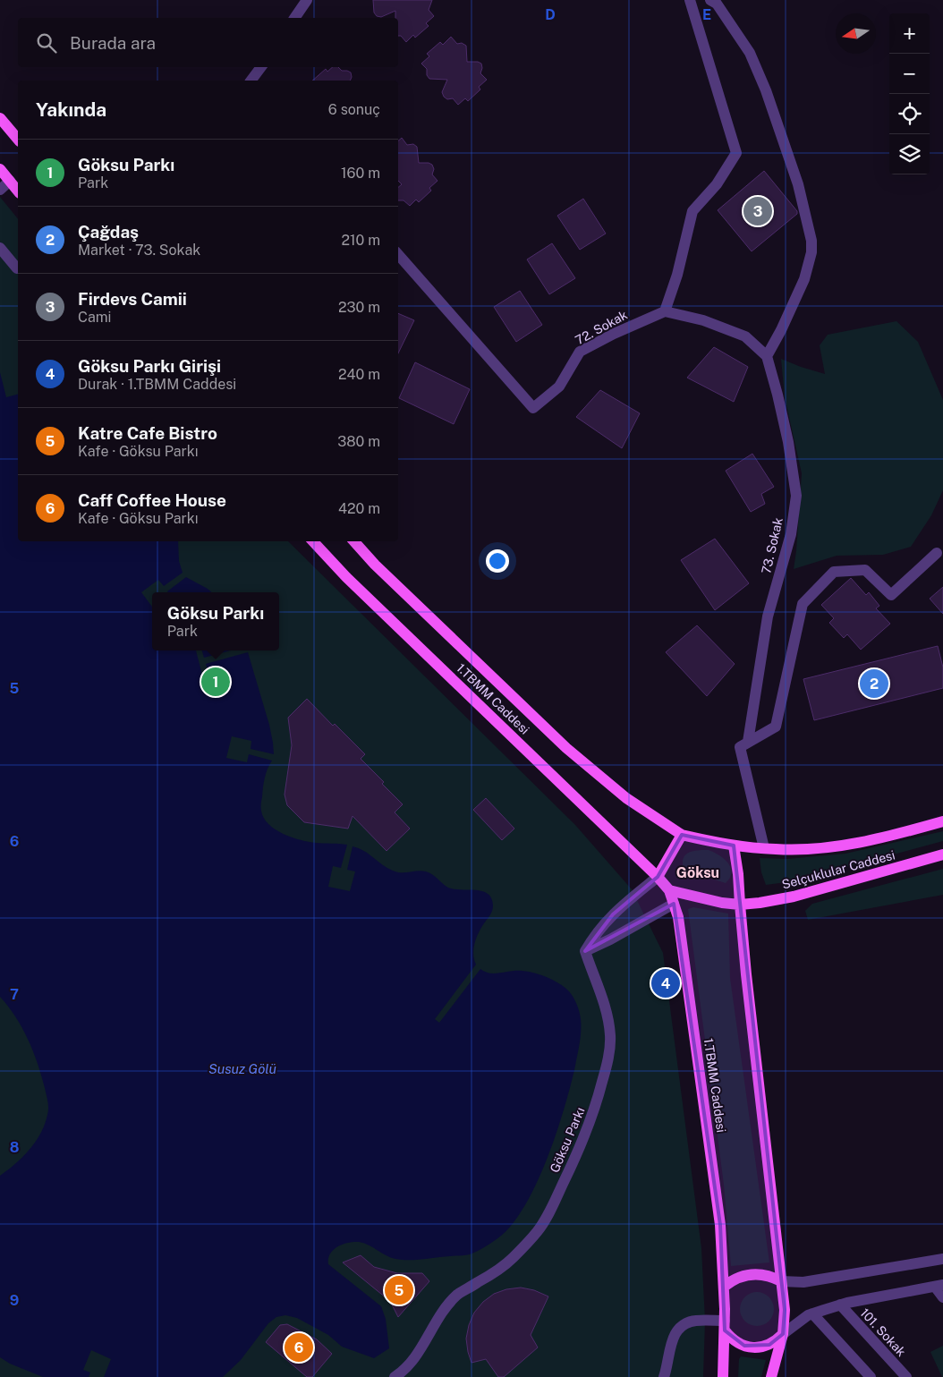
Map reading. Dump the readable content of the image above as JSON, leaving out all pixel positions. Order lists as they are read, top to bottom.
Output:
{
  "streets": {
    "main road": ["1.TBMM Caddesi", "Selçuklular Caddesi"],
    "street": [
      "72. Sokak",
      "73. Sokak",
      "Göksu Parkı",
      "101. Sokak"
    ]
  },
  "crossings": [
    ["73. Sokak", "Selçuklular Caddesi"],
    ["1.TBMM Caddesi", "Selçuklular Caddesi"]
  ],
  "districts": ["Göksu"],
  "water": ["Susuz Gölü"],
  "north": "left",
  "page": {
    "map_buttons": ["+", "−"],
    "search": "Burada ara",
    "heading": ["Yakında", "6 sonuç"],
    "list": [
      {
        "mark": "1",
        "name": "Göksu Parkı",
        "note": "Park",
        "value": "160 m"
      },
      {
        "mark": "2",
        "name": "Çağdaş",
        "note": "Market · 73. Sokak",
        "value": "210 m"
      },
      {
        "mark": "3",
        "name": "Firdevs Camii",
        "note": "Cami",
        "value": "230 m"
      },
      {
        "mark": "4",
        "name": "Göksu Parkı Girişi",
        "note": "Durak · 1.TBMM Caddesi",
        "value": "240 m"
      },
      {
        "mark": "5",
        "name": "Katre Cafe Bistro",
        "note": "Kafe · Göksu Parkı",
        "value": "380 m"
      },
      {
        "mark": "6",
        "name": "Caff Coffee House",
        "note": "Kafe · Göksu Parkı",
        "value": "420 m"
      }
    ],
    "pins": [
      "3",
      "1",
      "2",
      "4",
      "5",
      "6"
    ],
    "popup": ["Göksu Parkı", "Park"]
  },
  "grid": {
    "columns": ["D", "E"],
    "rows": [
      "5",
      "6",
      "7",
      "8",
      "9"
    ]
  }
}
